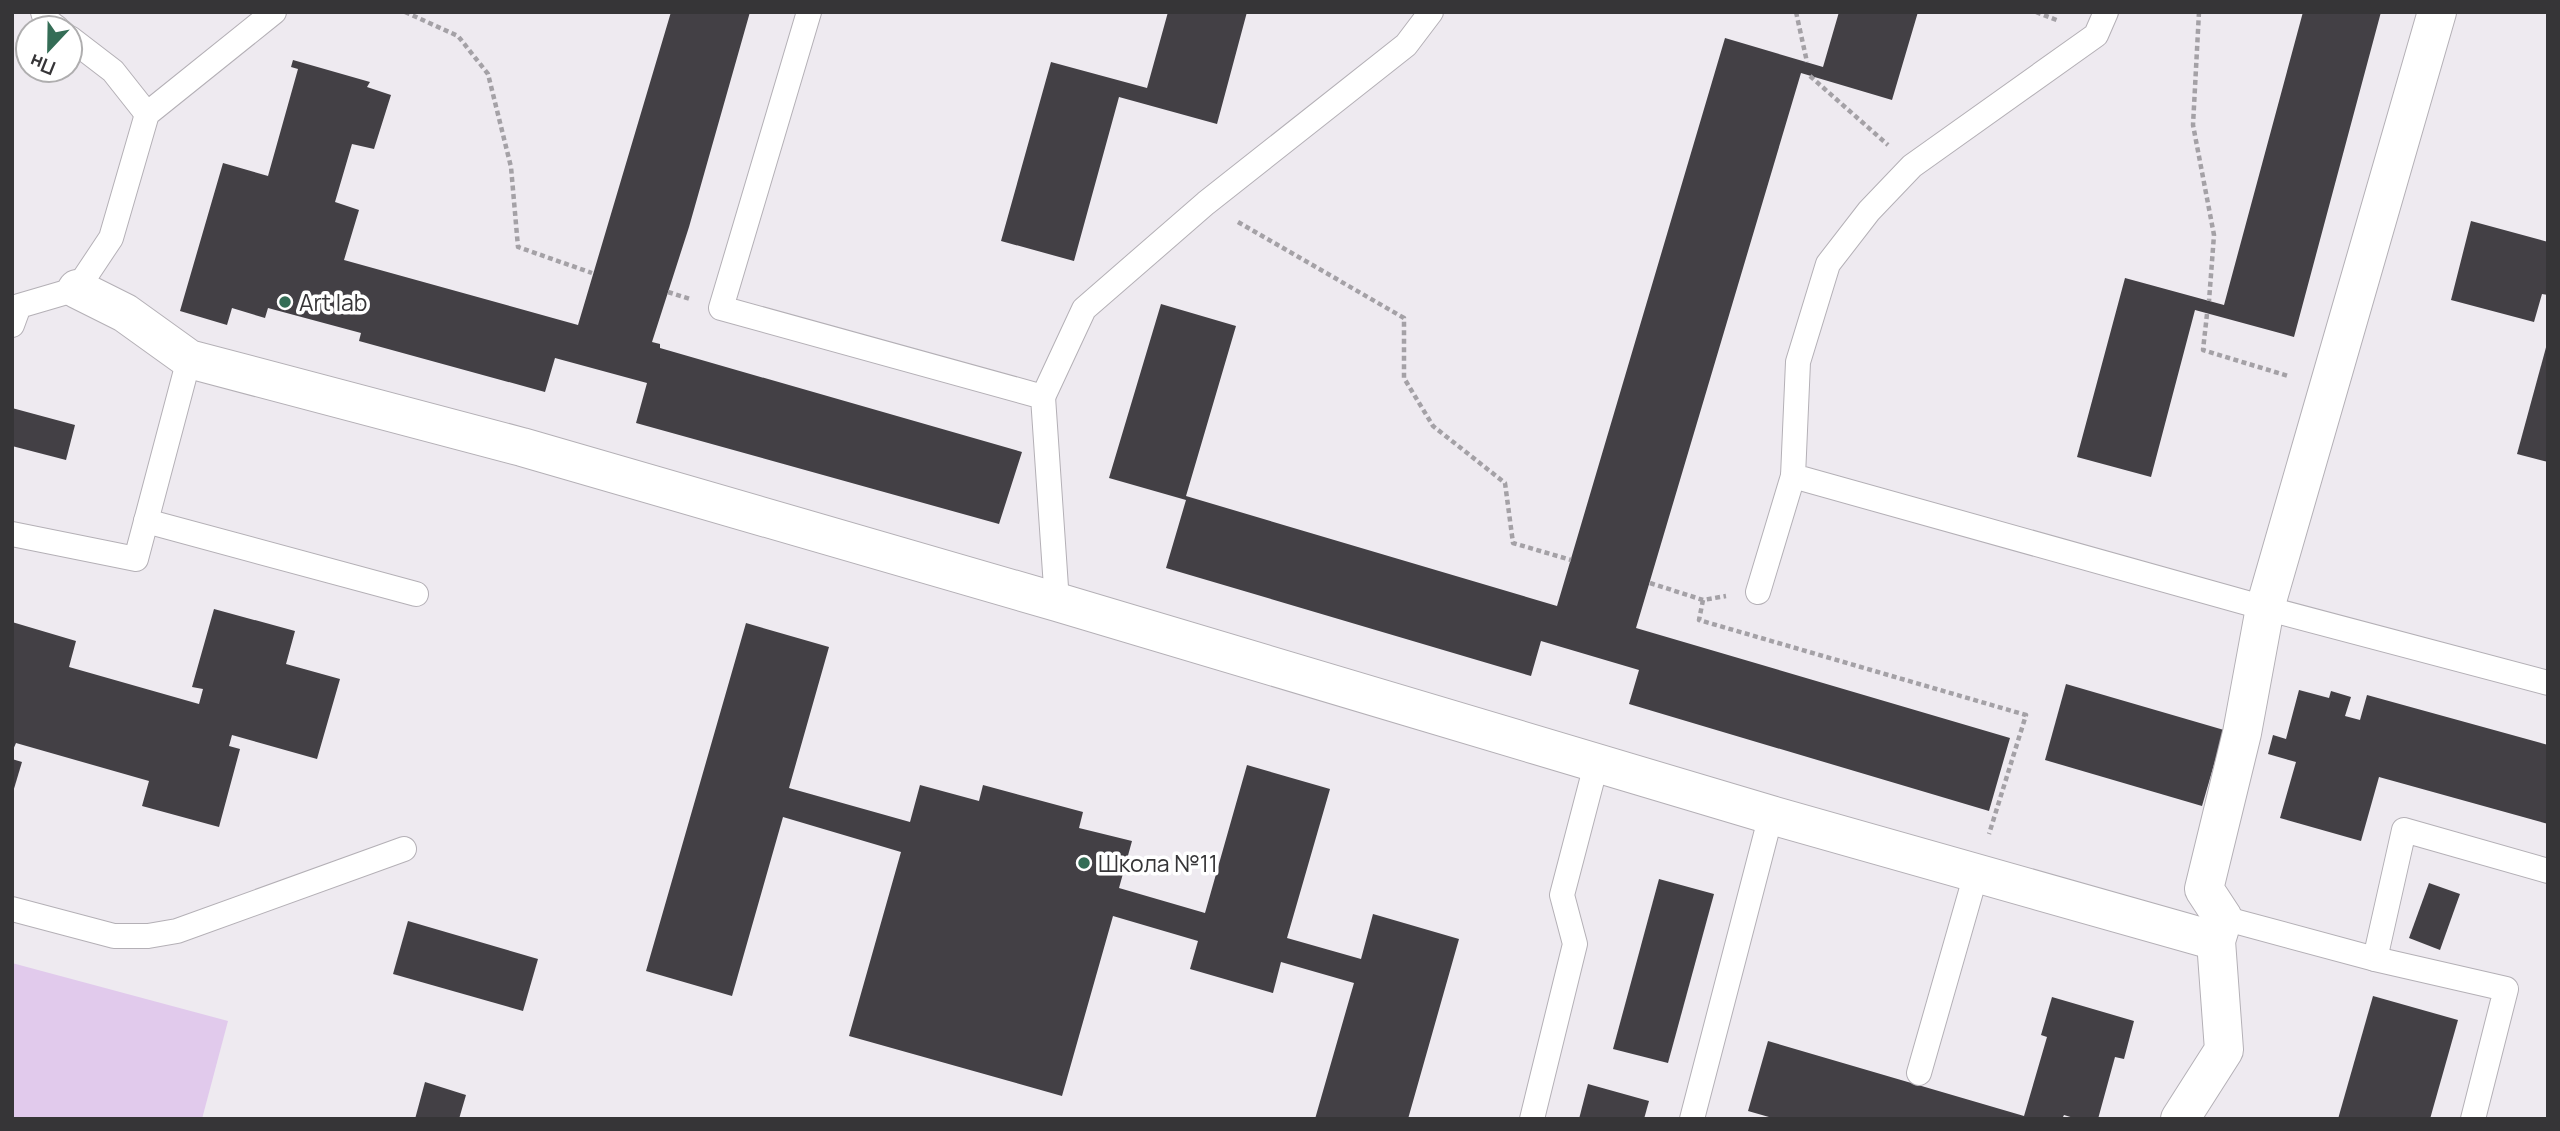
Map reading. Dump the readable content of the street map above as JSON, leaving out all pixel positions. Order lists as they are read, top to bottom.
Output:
{
  "places": ["Art lab", "Школа №11"],
  "north": "bottom"
}
